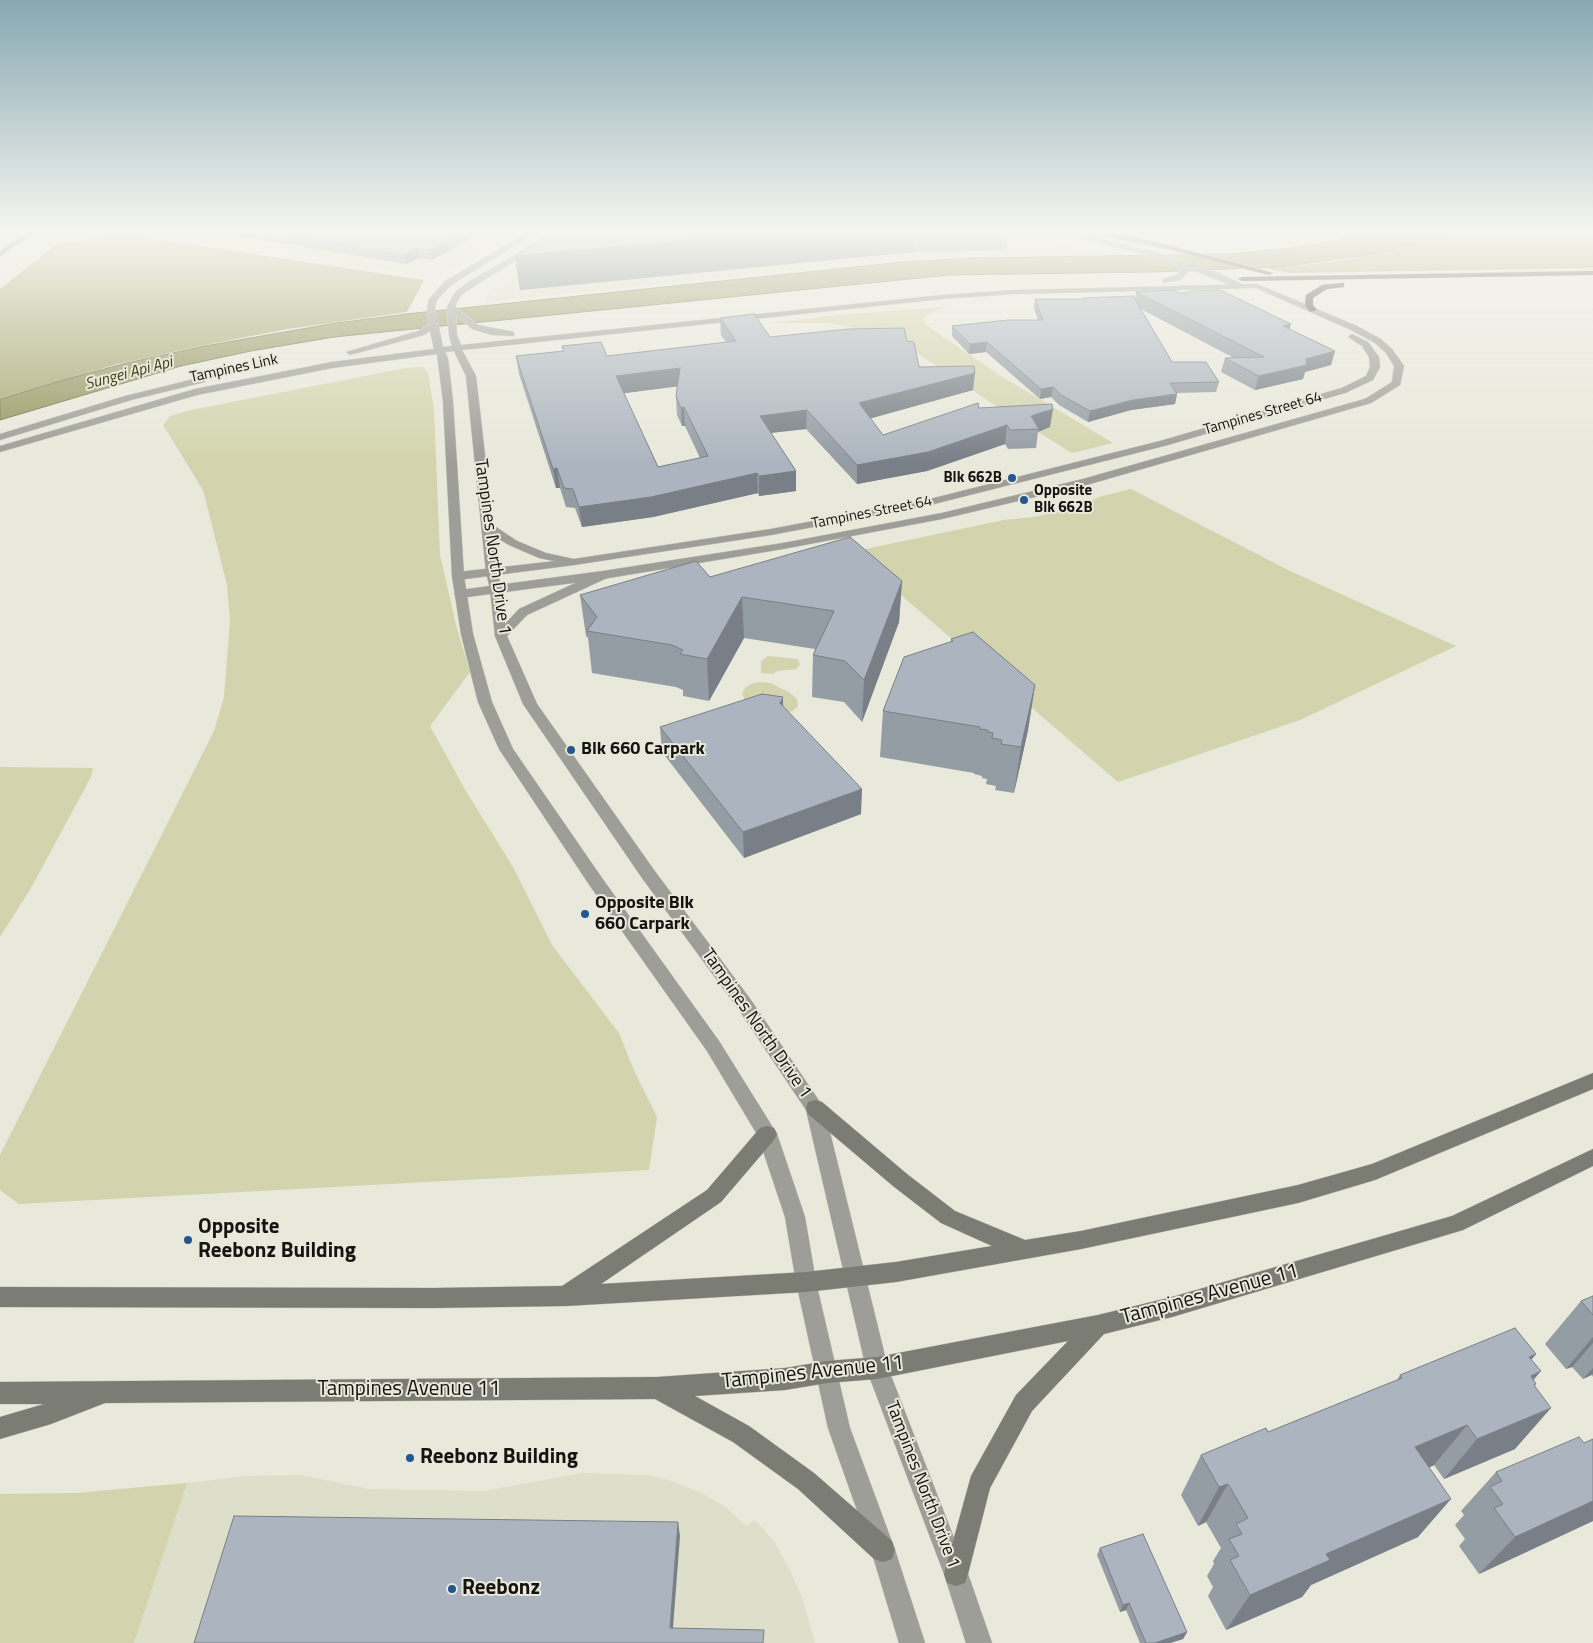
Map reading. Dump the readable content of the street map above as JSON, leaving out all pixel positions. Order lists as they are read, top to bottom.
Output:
{
  "streets": {
    "main road": ["Tampines Avenue 11"],
    "street": ["Tampines Link", "Tampines Street 64", "Tampines North Drive 1"]
  },
  "crossings": [
    ["Tampines Link", "Tampines North Drive 1"],
    ["Tampines Street 64", "Tampines North Drive 1"],
    ["Tampines North Drive 1", "Tampines Avenue 11"]
  ],
  "water": ["Sungei Api Api"],
  "places": [
    "Blk 662B",
    "Opposite Blk 662B",
    "Blk 660 Carpark",
    "Opposite Blk 660 Carpark",
    "Opposite Reebonz Building",
    "Reebonz Building",
    "Reebonz"
  ]
}
